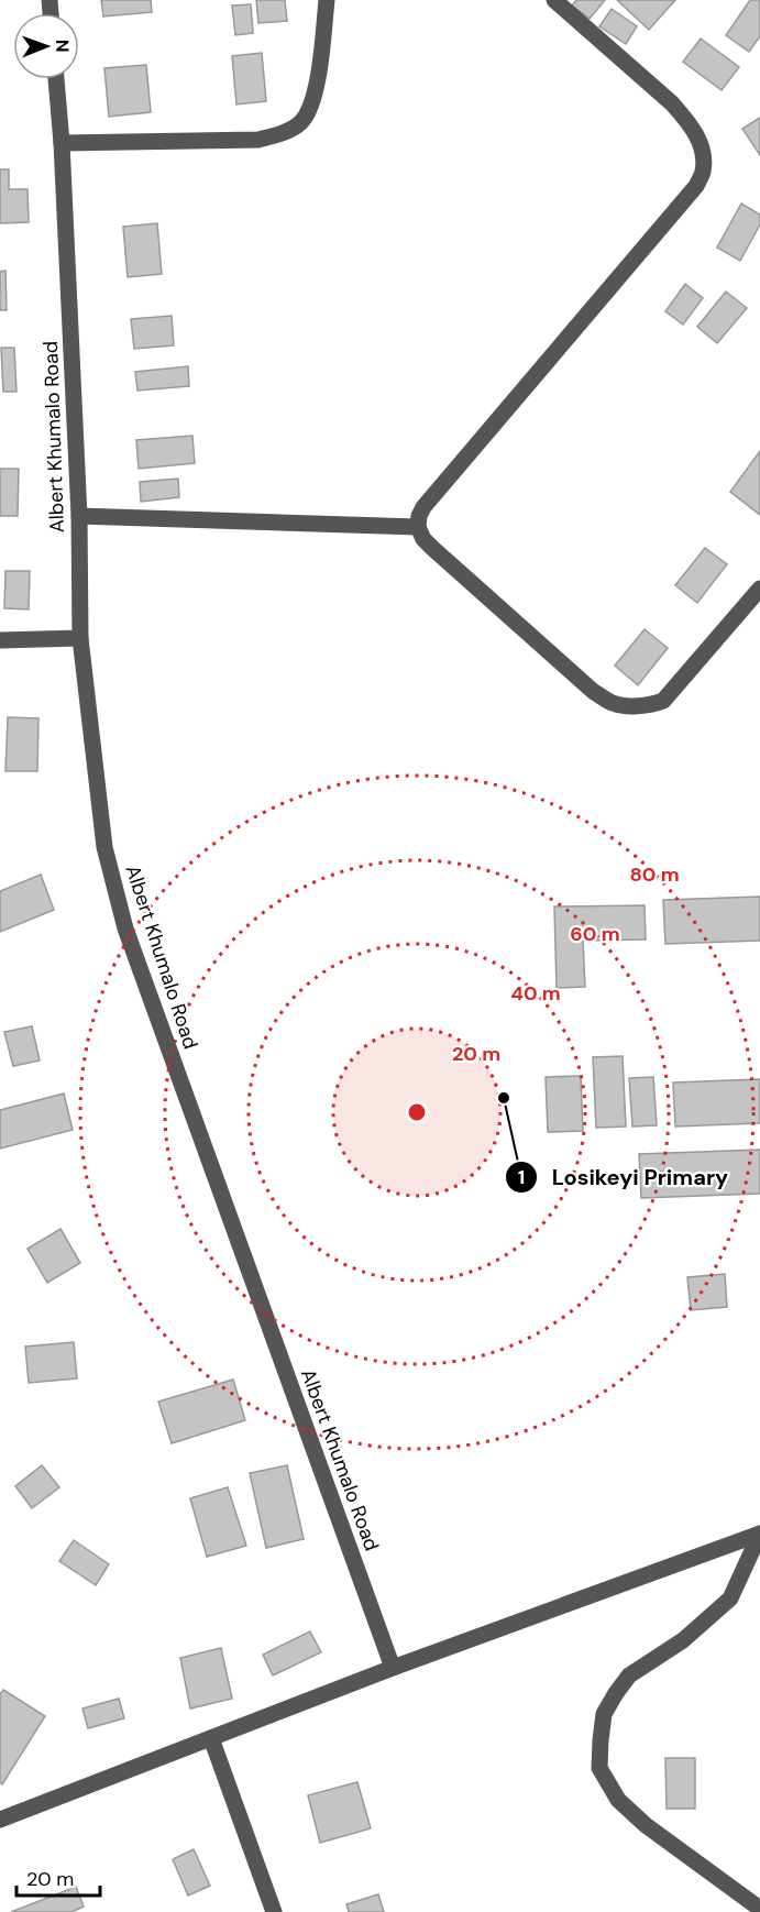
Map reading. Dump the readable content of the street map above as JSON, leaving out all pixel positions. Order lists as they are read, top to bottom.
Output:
{
  "streets": {
    "street": ["Albert Khumalo Road"]
  },
  "places": ["Losikeyi Primary"],
  "scale_bar": "20 m",
  "north": "right",
  "rings": [
    "80 m",
    "60 m",
    "40 m",
    "20 m"
  ]
}
